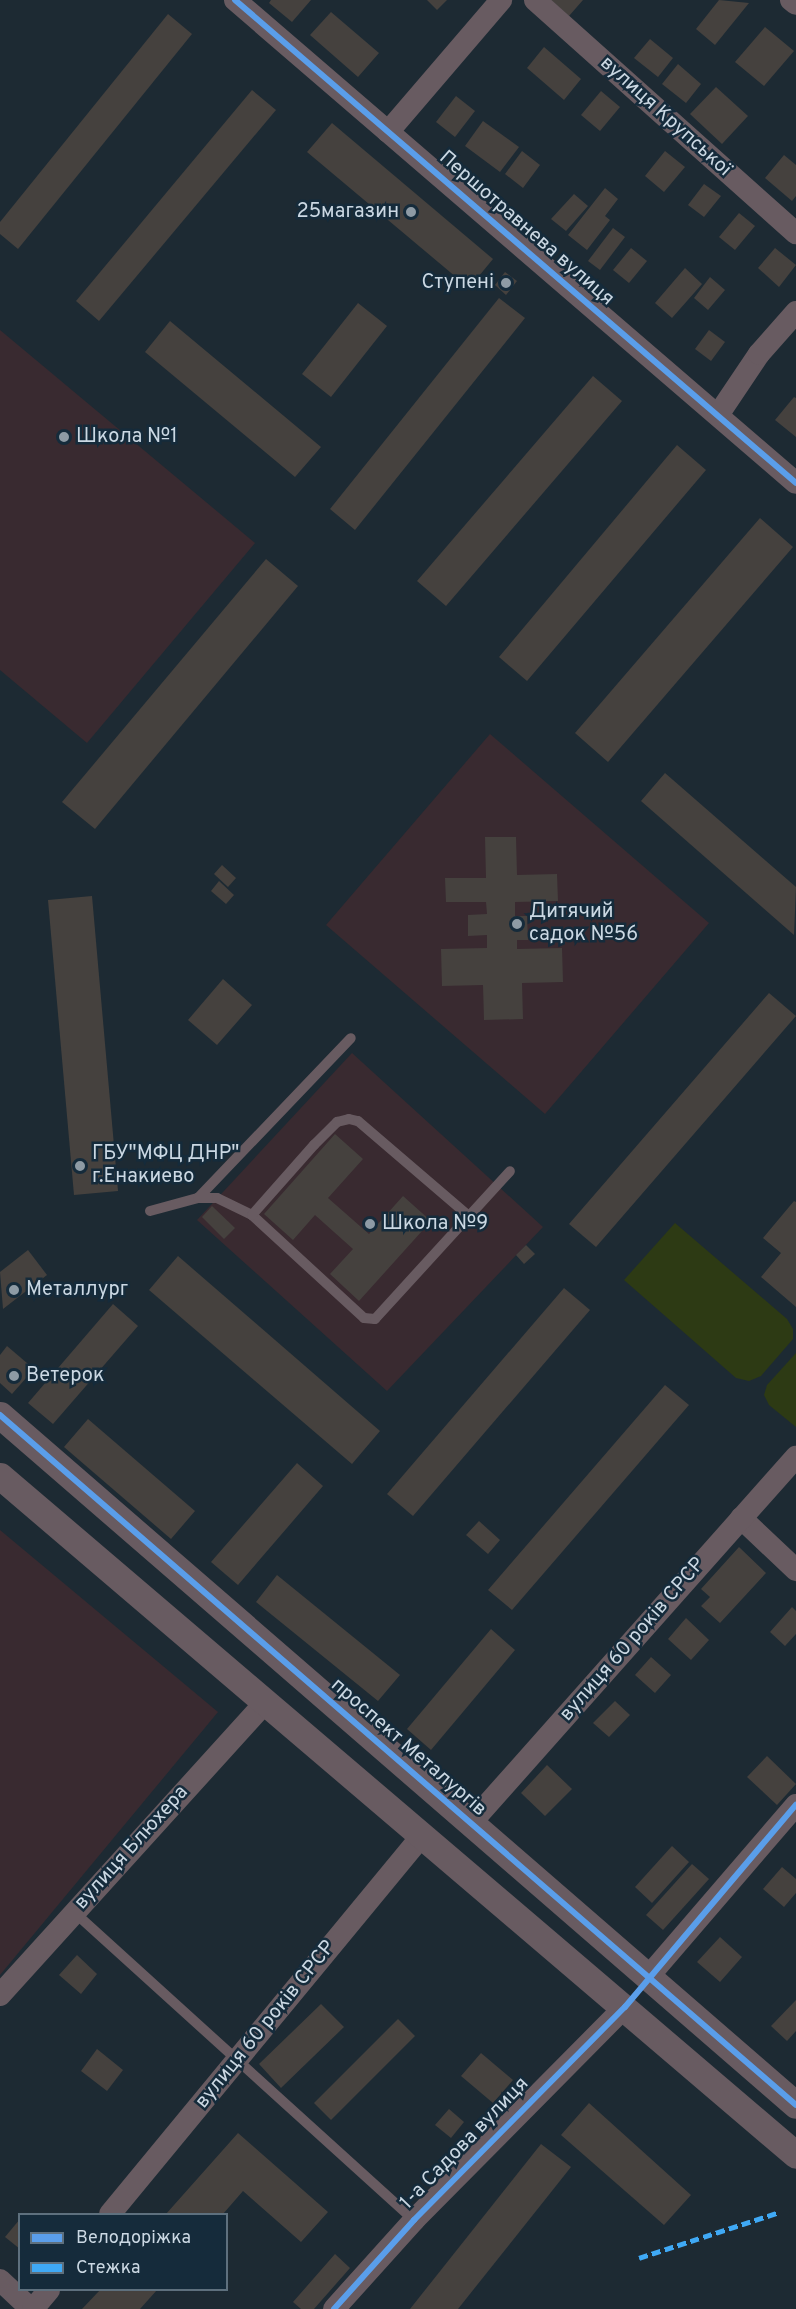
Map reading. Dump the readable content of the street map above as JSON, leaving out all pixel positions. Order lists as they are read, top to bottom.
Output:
{
  "streets": {
    "street": [
      "вулиця Крупської",
      "Першотравнева вулиця",
      "вулиця 60 років СРСР",
      "проспект Металургів",
      "вулиця Блюхера",
      "1-а Садова вулиця"
    ]
  },
  "crossings": [
    ["вулиця 60 років СРСР", "проспект Металургів"]
  ],
  "places": [
    "25магазин",
    "Ступені",
    "Школа №1",
    "Дитячий садок №56",
    "ГБУ\"МФЦ ДНР\" г.Енакиево",
    "Школа №9",
    "Металлург",
    "Ветерок"
  ],
  "legend": ["Велодоріжка", "Стежка"]
}
